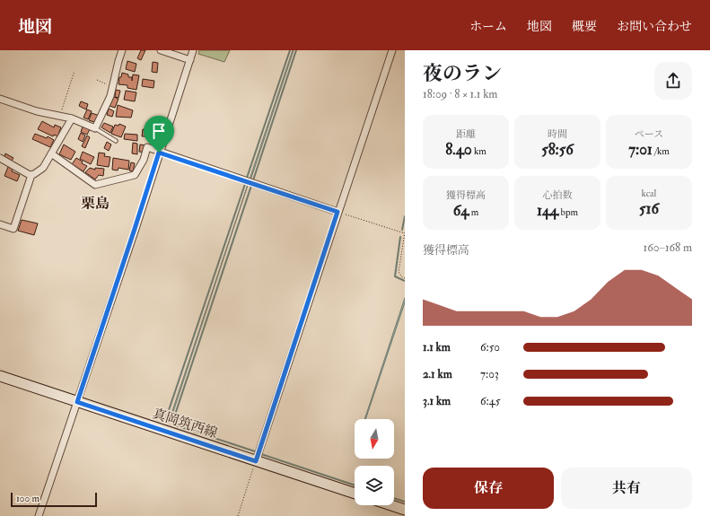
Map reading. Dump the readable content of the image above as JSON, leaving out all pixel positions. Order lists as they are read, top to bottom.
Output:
{
  "streets": {
    "main road": ["真岡筑西線"]
  },
  "districts": ["栗島"],
  "scale_bar": "100 m",
  "north": "bottom",
  "page": {
    "header": "地図",
    "nav": [
      "ホーム",
      "地図",
      "概要",
      "お問い合わせ"
    ],
    "heading": ["夜のラン", "18:09 · 8 × 1.1 km"],
    "stats": [
      ["距離", "8.40 km"],
      ["時間", "58:56"],
      ["ペース", "7:01 /km"],
      ["獲得標高", "64 m"],
      ["心拍数", "144 bpm"],
      ["kcal", "516"]
    ],
    "chart": ["獲得標高", "160–168 m"],
    "list": [
      {
        "name": "1.1 km",
        "note": "6:50"
      },
      {
        "name": "2.1 km",
        "note": "7:03"
      },
      {
        "name": "3.1 km",
        "note": "6:45"
      }
    ],
    "buttons": ["保存", "共有"],
    "scale": "100 m"
  }
}
